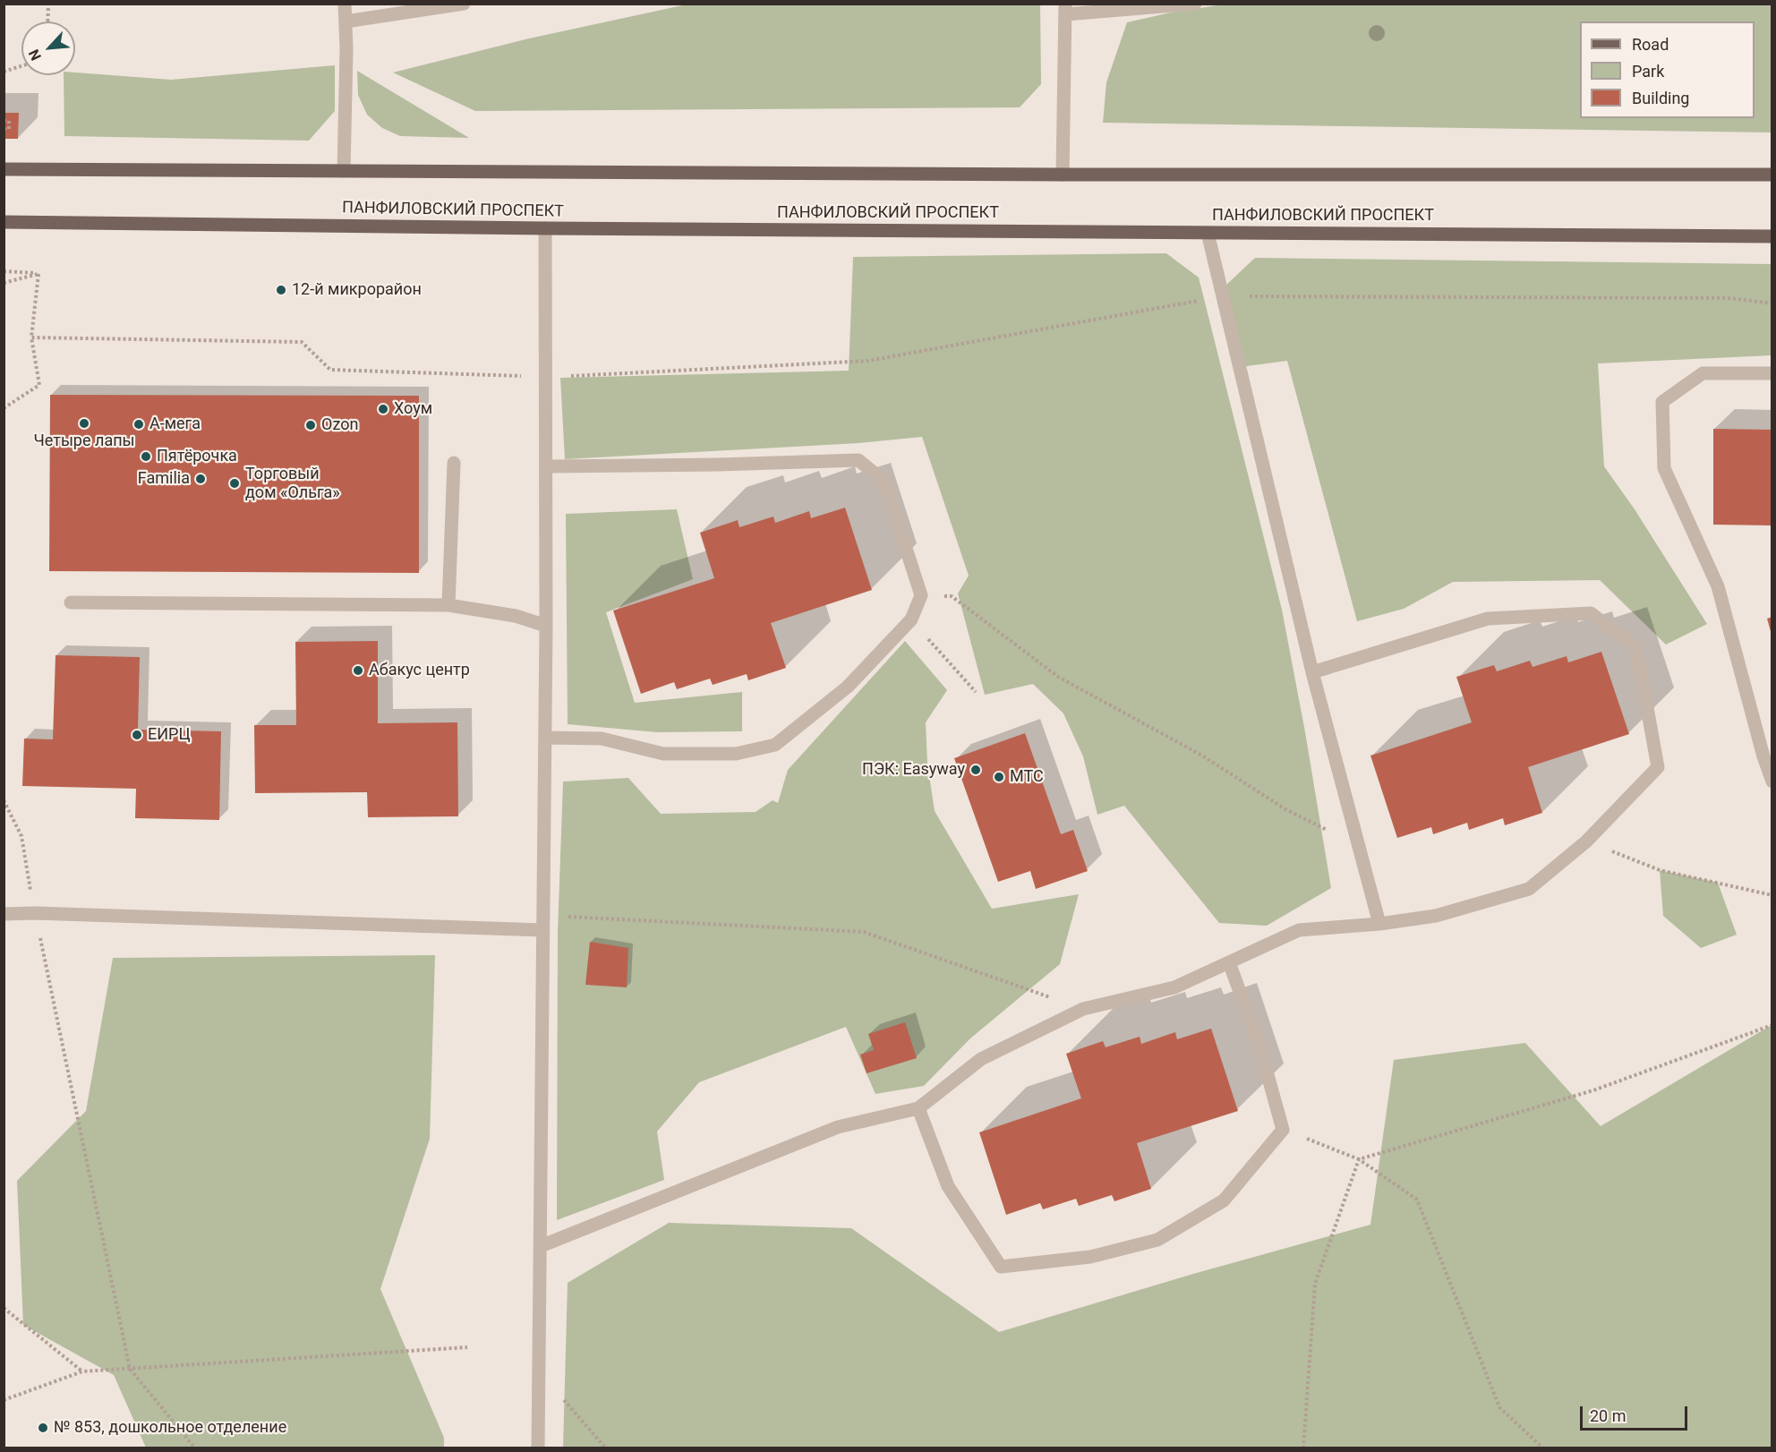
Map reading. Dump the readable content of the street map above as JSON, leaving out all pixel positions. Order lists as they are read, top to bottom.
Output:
{
  "streets": {
    "main road": ["ПАНФИЛОВСКИЙ ПРОСПЕКТ"]
  },
  "places": [
    "12-й микрорайон",
    "Хоум",
    "Четыре лапы",
    "А-мега",
    "Ozon",
    "Пятёрочка",
    "Familia",
    "Торговый дом «Ольга»",
    "Абакус центр",
    "ЕИРЦ",
    "ПЭК: Easyway",
    "МТС",
    "№ 853, дошкольное отделение"
  ],
  "legend": ["Road", "Park", "Building"],
  "scale_bar": "20 m",
  "north": "bottom left"
}
